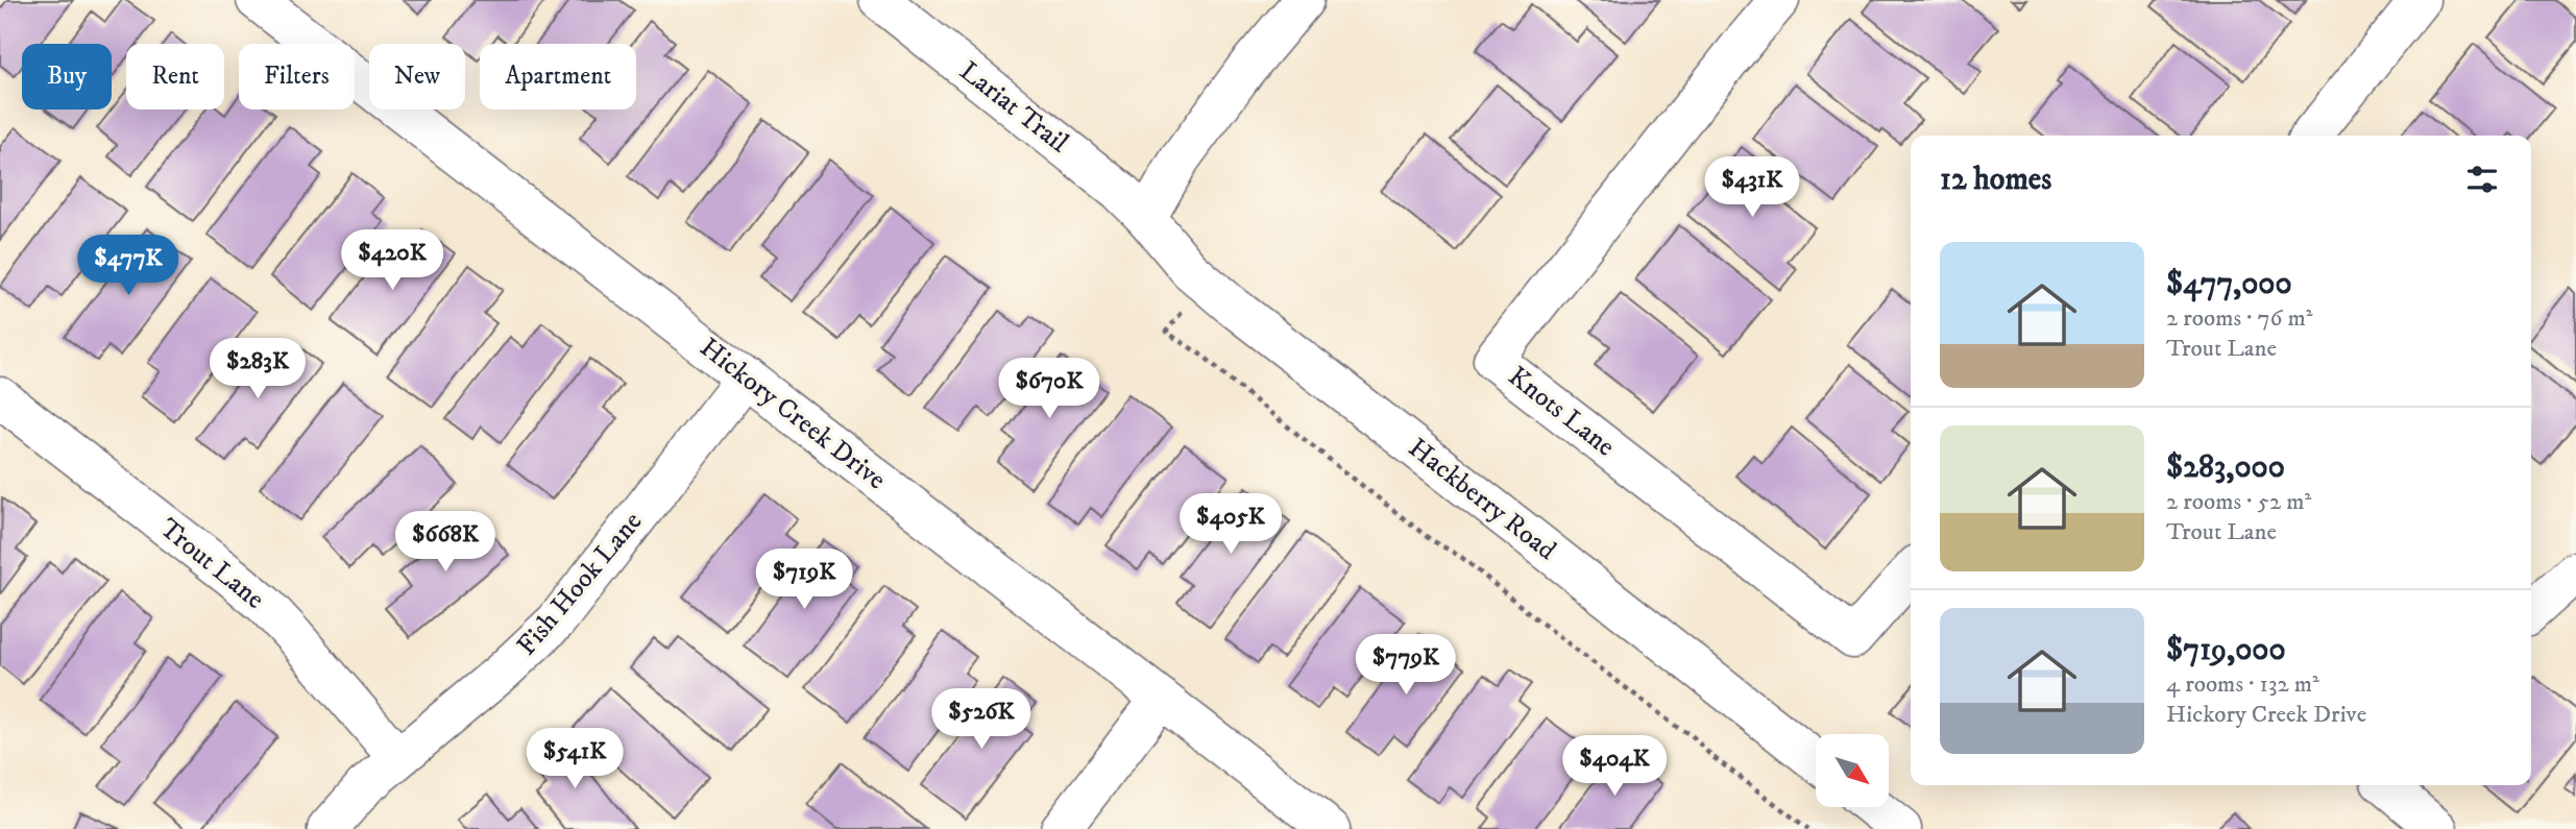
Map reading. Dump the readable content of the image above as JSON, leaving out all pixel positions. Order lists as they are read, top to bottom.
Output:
{
  "streets": {
    "street": [
      "Lariat Trail",
      "Knots Lane",
      "Hickory Creek Drive",
      "Hackberry Road",
      "Trout Lane",
      "Fish Hook Lane"
    ]
  },
  "crossings": [
    ["Lariat Trail", "Hackberry Road"],
    ["Hickory Creek Drive", "Fish Hook Lane"],
    ["Trout Lane", "Fish Hook Lane"]
  ],
  "north": "bottom right",
  "page": {
    "chip": [
      "Buy",
      "Rent",
      "Filters",
      "New",
      "Apartment"
    ],
    "heading": "12 homes",
    "price": [
      "$431K",
      "$420K",
      "$477K",
      "$283K",
      "$670K",
      "$405K",
      "$668K",
      "$719K",
      "$779K",
      "$526K",
      "$541K",
      "$404K"
    ],
    "list": [
      {
        "name": "$477,000",
        "note": "2 rooms · 76 m² · Trout Lane"
      },
      {
        "name": "$283,000",
        "note": "2 rooms · 52 m² · Trout Lane"
      },
      {
        "name": "$719,000",
        "note": "4 rooms · 132 m² · Hickory Creek Drive"
      }
    ]
  }
}
